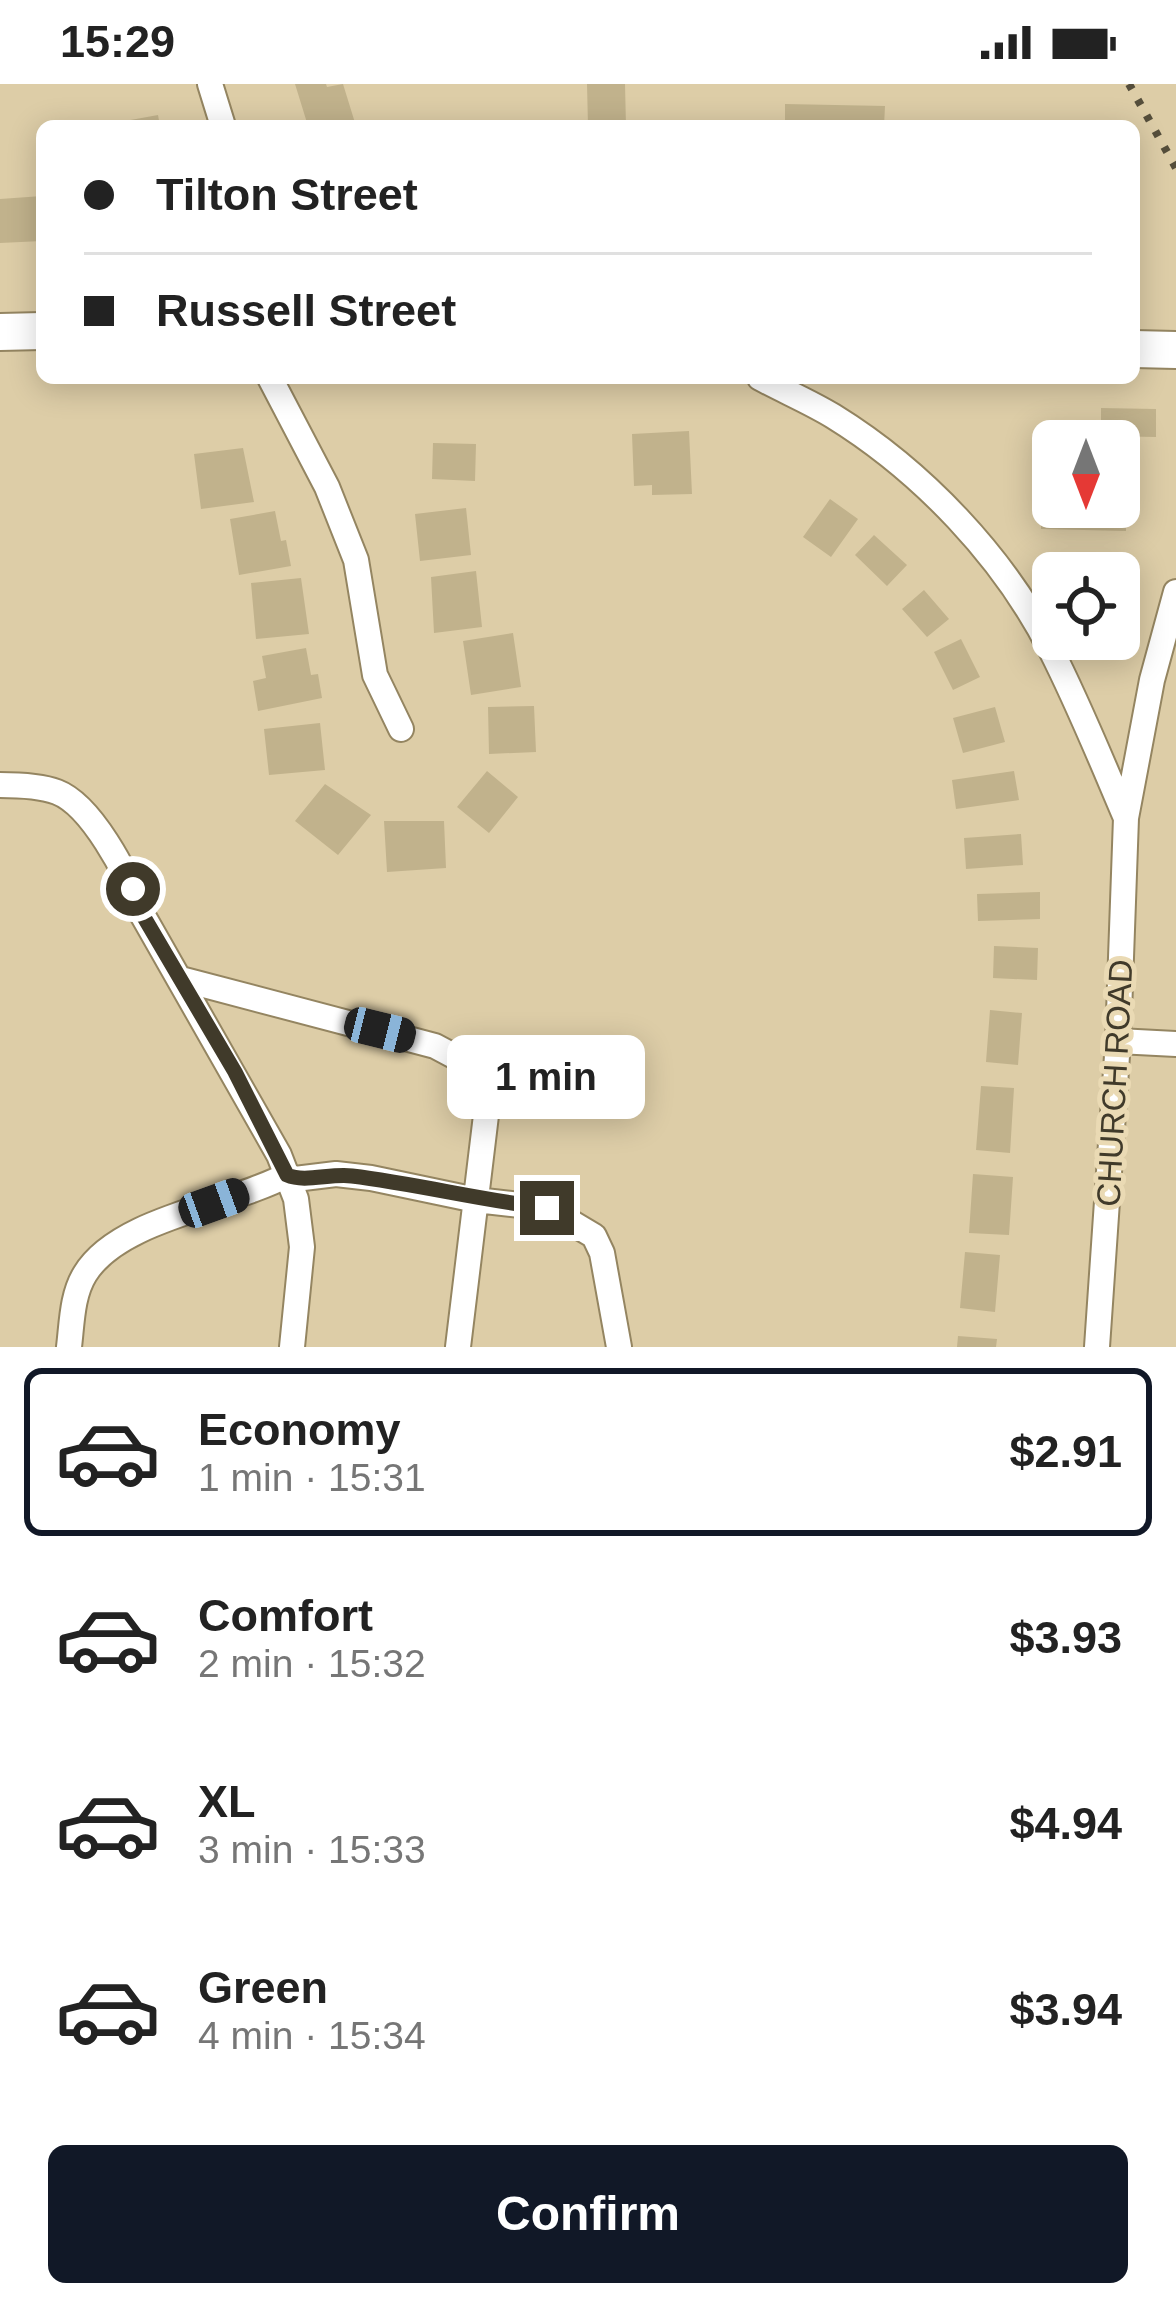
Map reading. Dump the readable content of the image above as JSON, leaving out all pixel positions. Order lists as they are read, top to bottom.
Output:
{
  "streets": {
    "street": ["CHURCH ROAD"]
  },
  "north": "bottom",
  "page": {
    "status": "15:29",
    "banner": ["Tilton Street", "Russell Street"],
    "bubble": "1 min",
    "list": [
      {
        "name": "Economy",
        "note": "1 min · 15:31",
        "value": "$2.91"
      },
      {
        "name": "Comfort",
        "note": "2 min · 15:32",
        "value": "$3.93"
      },
      {
        "name": "XL",
        "note": "3 min · 15:33",
        "value": "$4.94"
      },
      {
        "name": "Green",
        "note": "4 min · 15:34",
        "value": "$3.94"
      }
    ],
    "buttons": "Confirm"
  }
}
